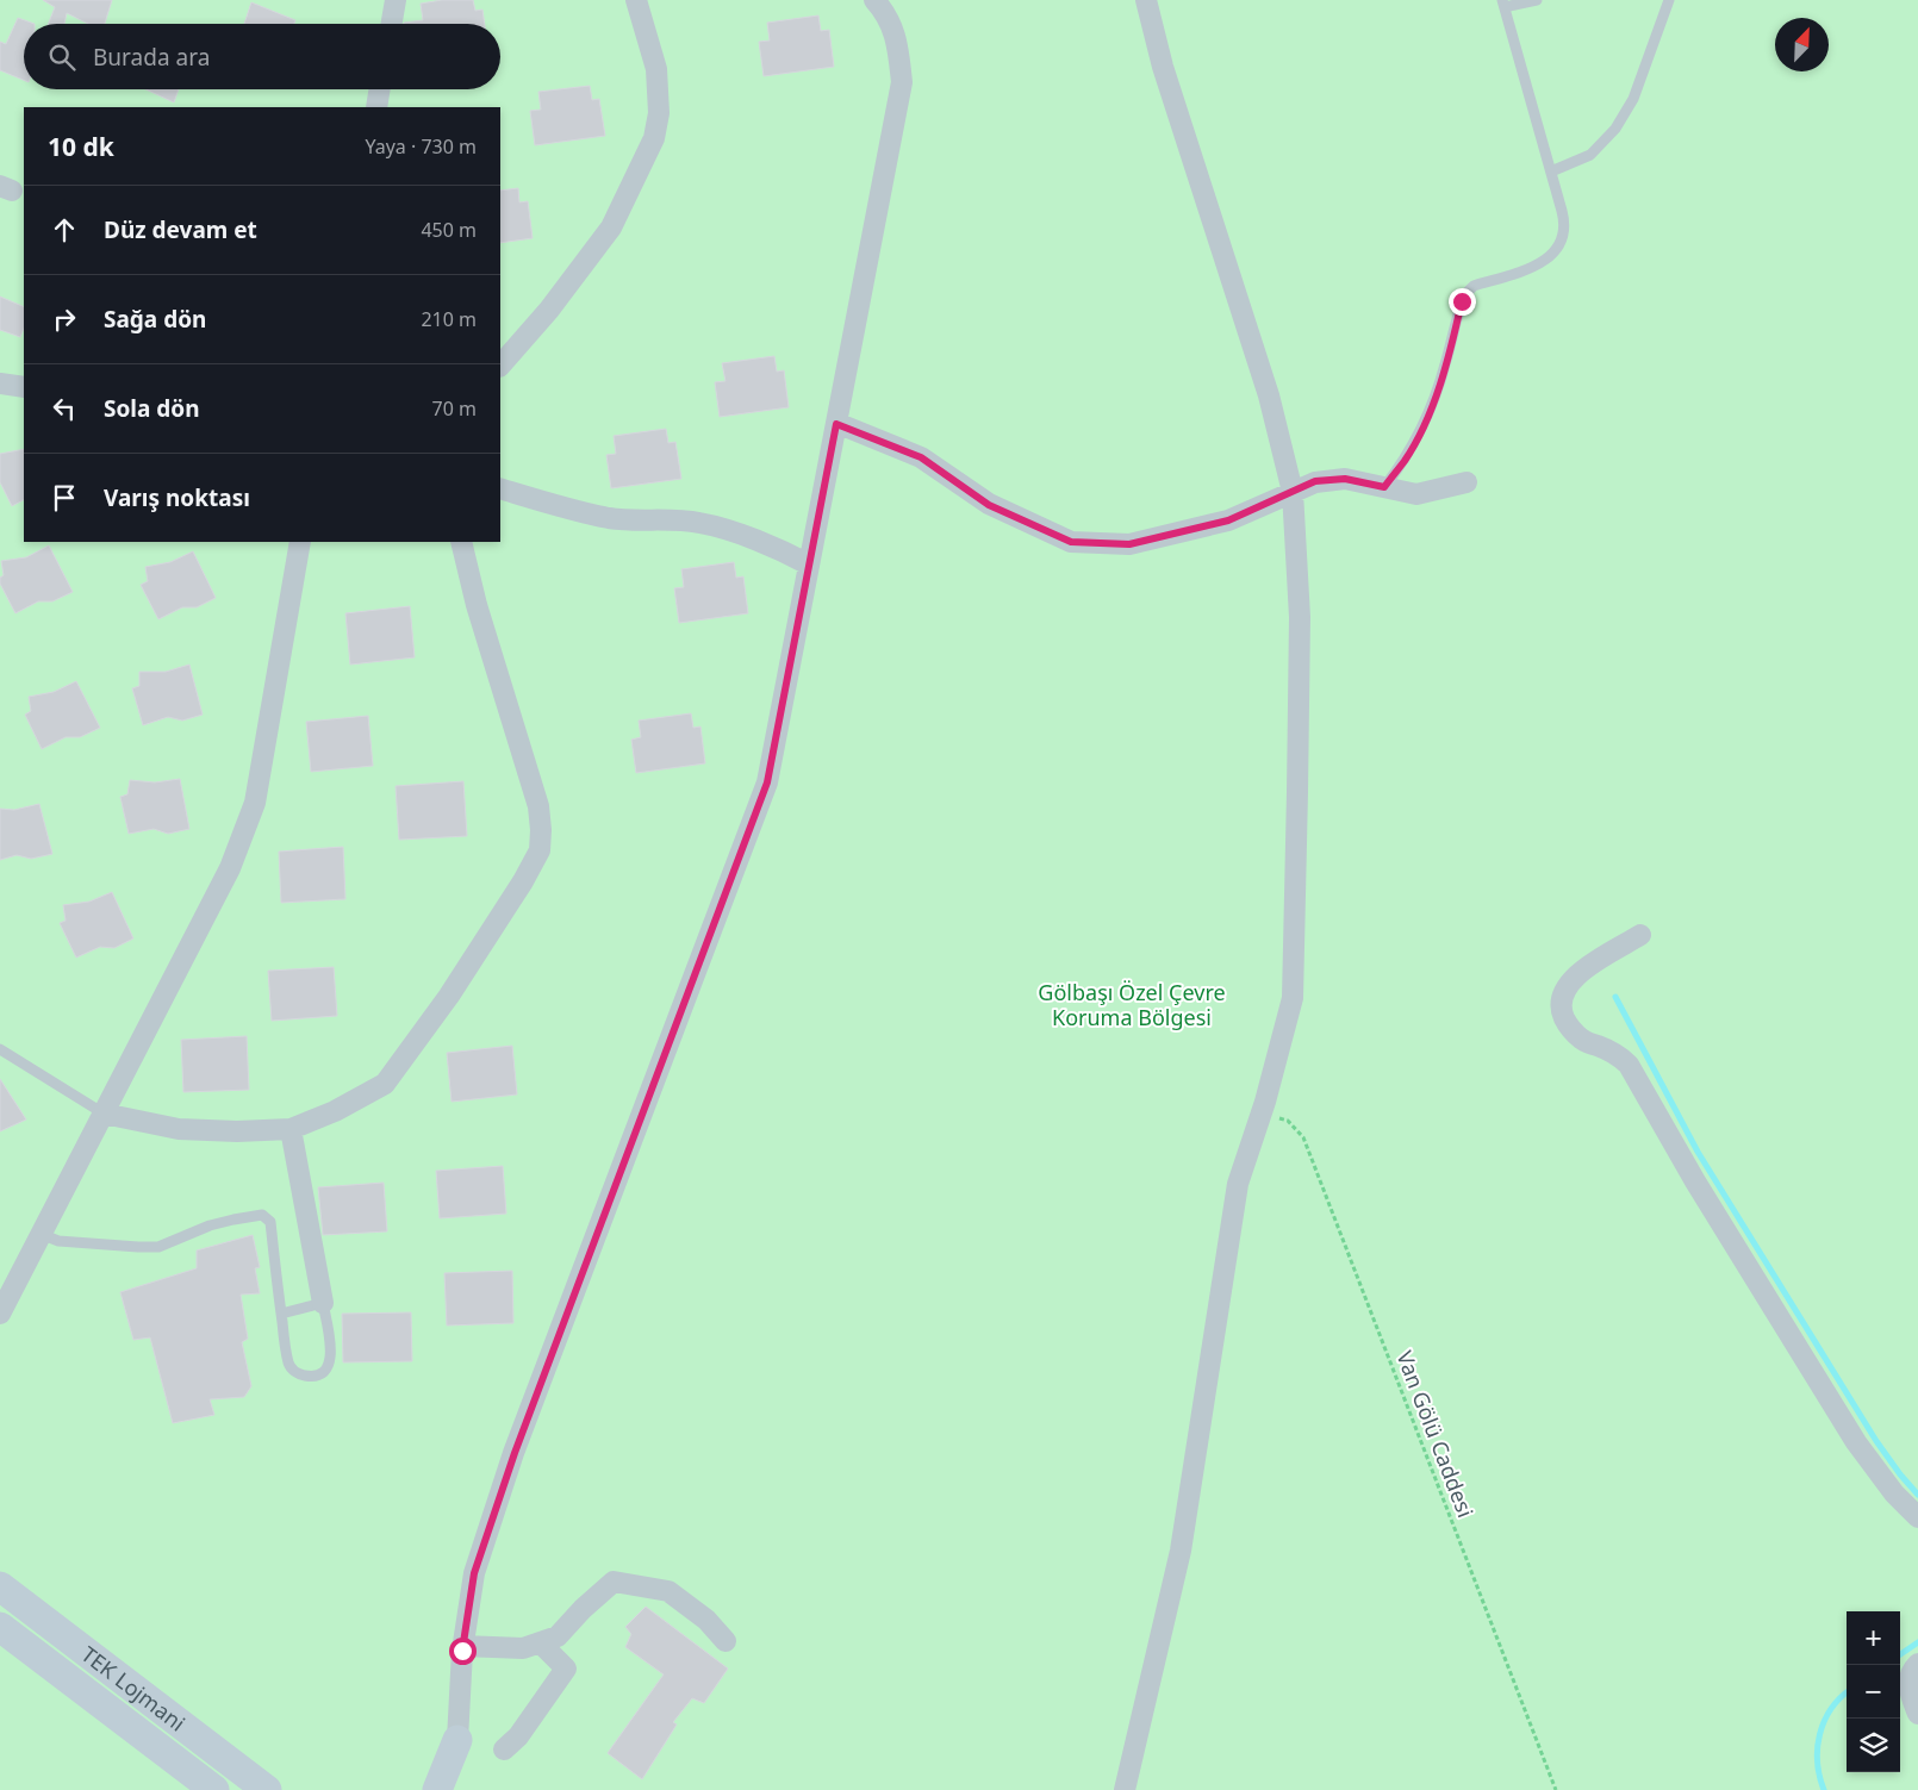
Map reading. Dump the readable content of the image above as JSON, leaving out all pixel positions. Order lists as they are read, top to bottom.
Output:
{
  "streets": {
    "street": ["TEK Lojmani"],
    "path": ["Van Gölü Caddesi"]
  },
  "parks": ["Gölbaşı Özel Çevre Koruma Bölgesi"],
  "north": "top right",
  "page": {
    "search": "Burada ara",
    "heading": ["10 dk", "Yaya · 730 m"],
    "list": [
      ["Düz devam et", "450 m"],
      ["Sağa dön", "210 m"],
      ["Sola dön", "70 m"],
      "Varış noktası"
    ],
    "map_buttons": ["+", "−"]
  }
}
